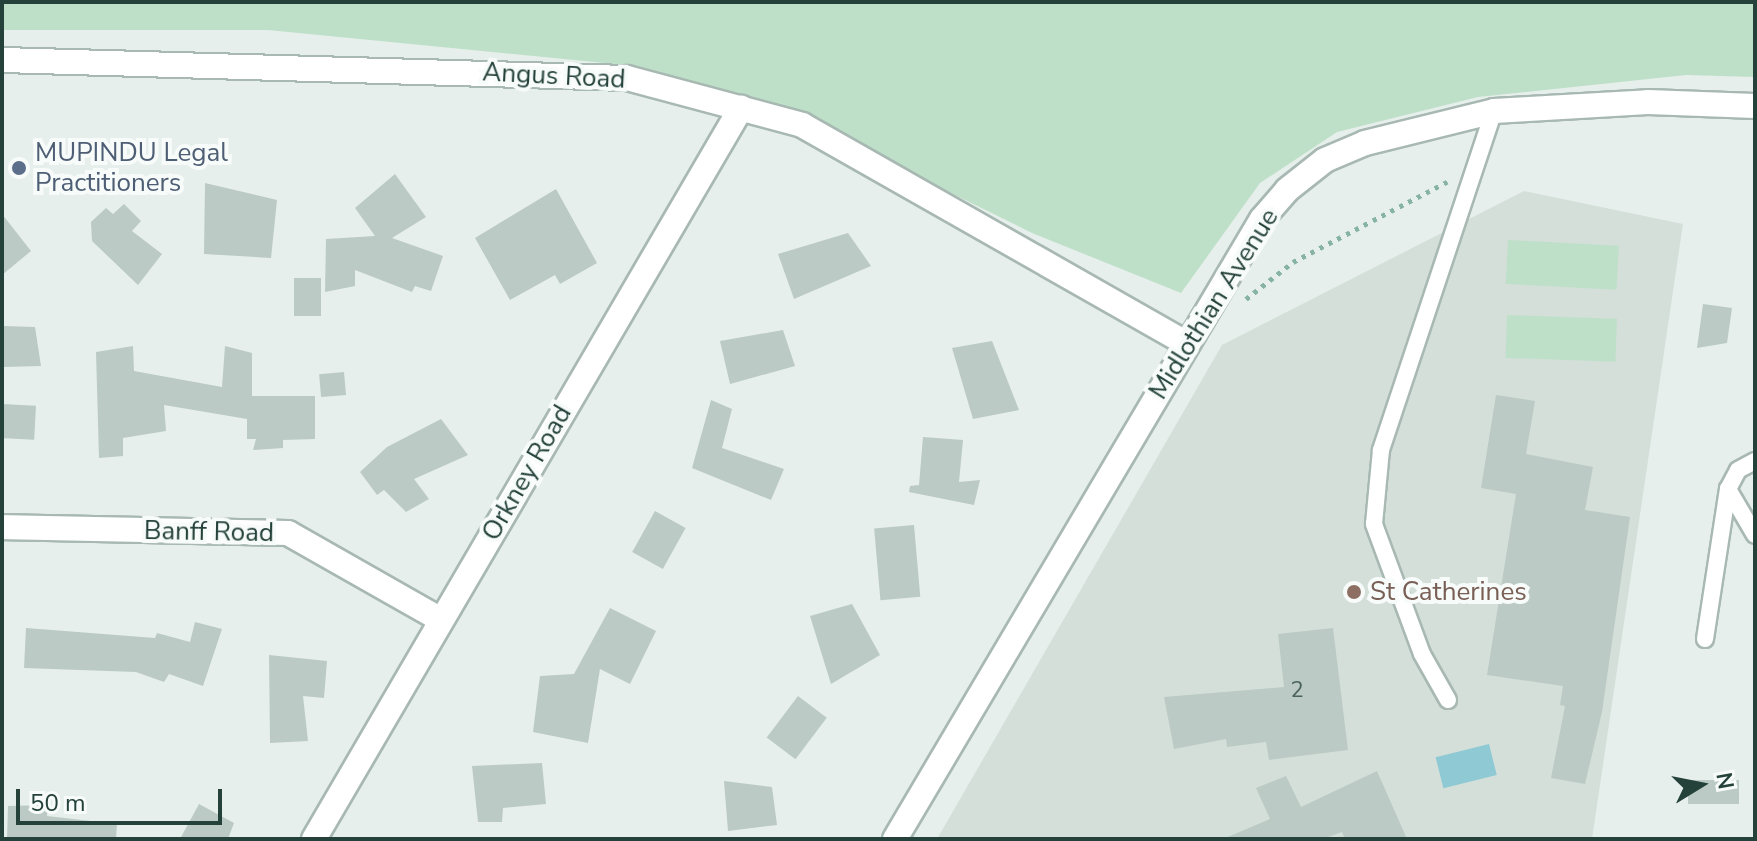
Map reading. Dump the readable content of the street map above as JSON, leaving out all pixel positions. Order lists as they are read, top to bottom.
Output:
{
  "streets": {
    "street": [
      "Angus Road",
      "Midlothian Avenue",
      "Orkney Road",
      "Banff Road"
    ]
  },
  "crossings": [
    ["Angus Road", "Midlothian Avenue"],
    ["Angus Road", "Orkney Road"],
    ["Orkney Road", "Banff Road"]
  ],
  "places": ["MUPINDU Legal Practitioners", "St Catherines"],
  "house_numbers": ["2"],
  "scale_bar": "50 m",
  "north": "right"
}
